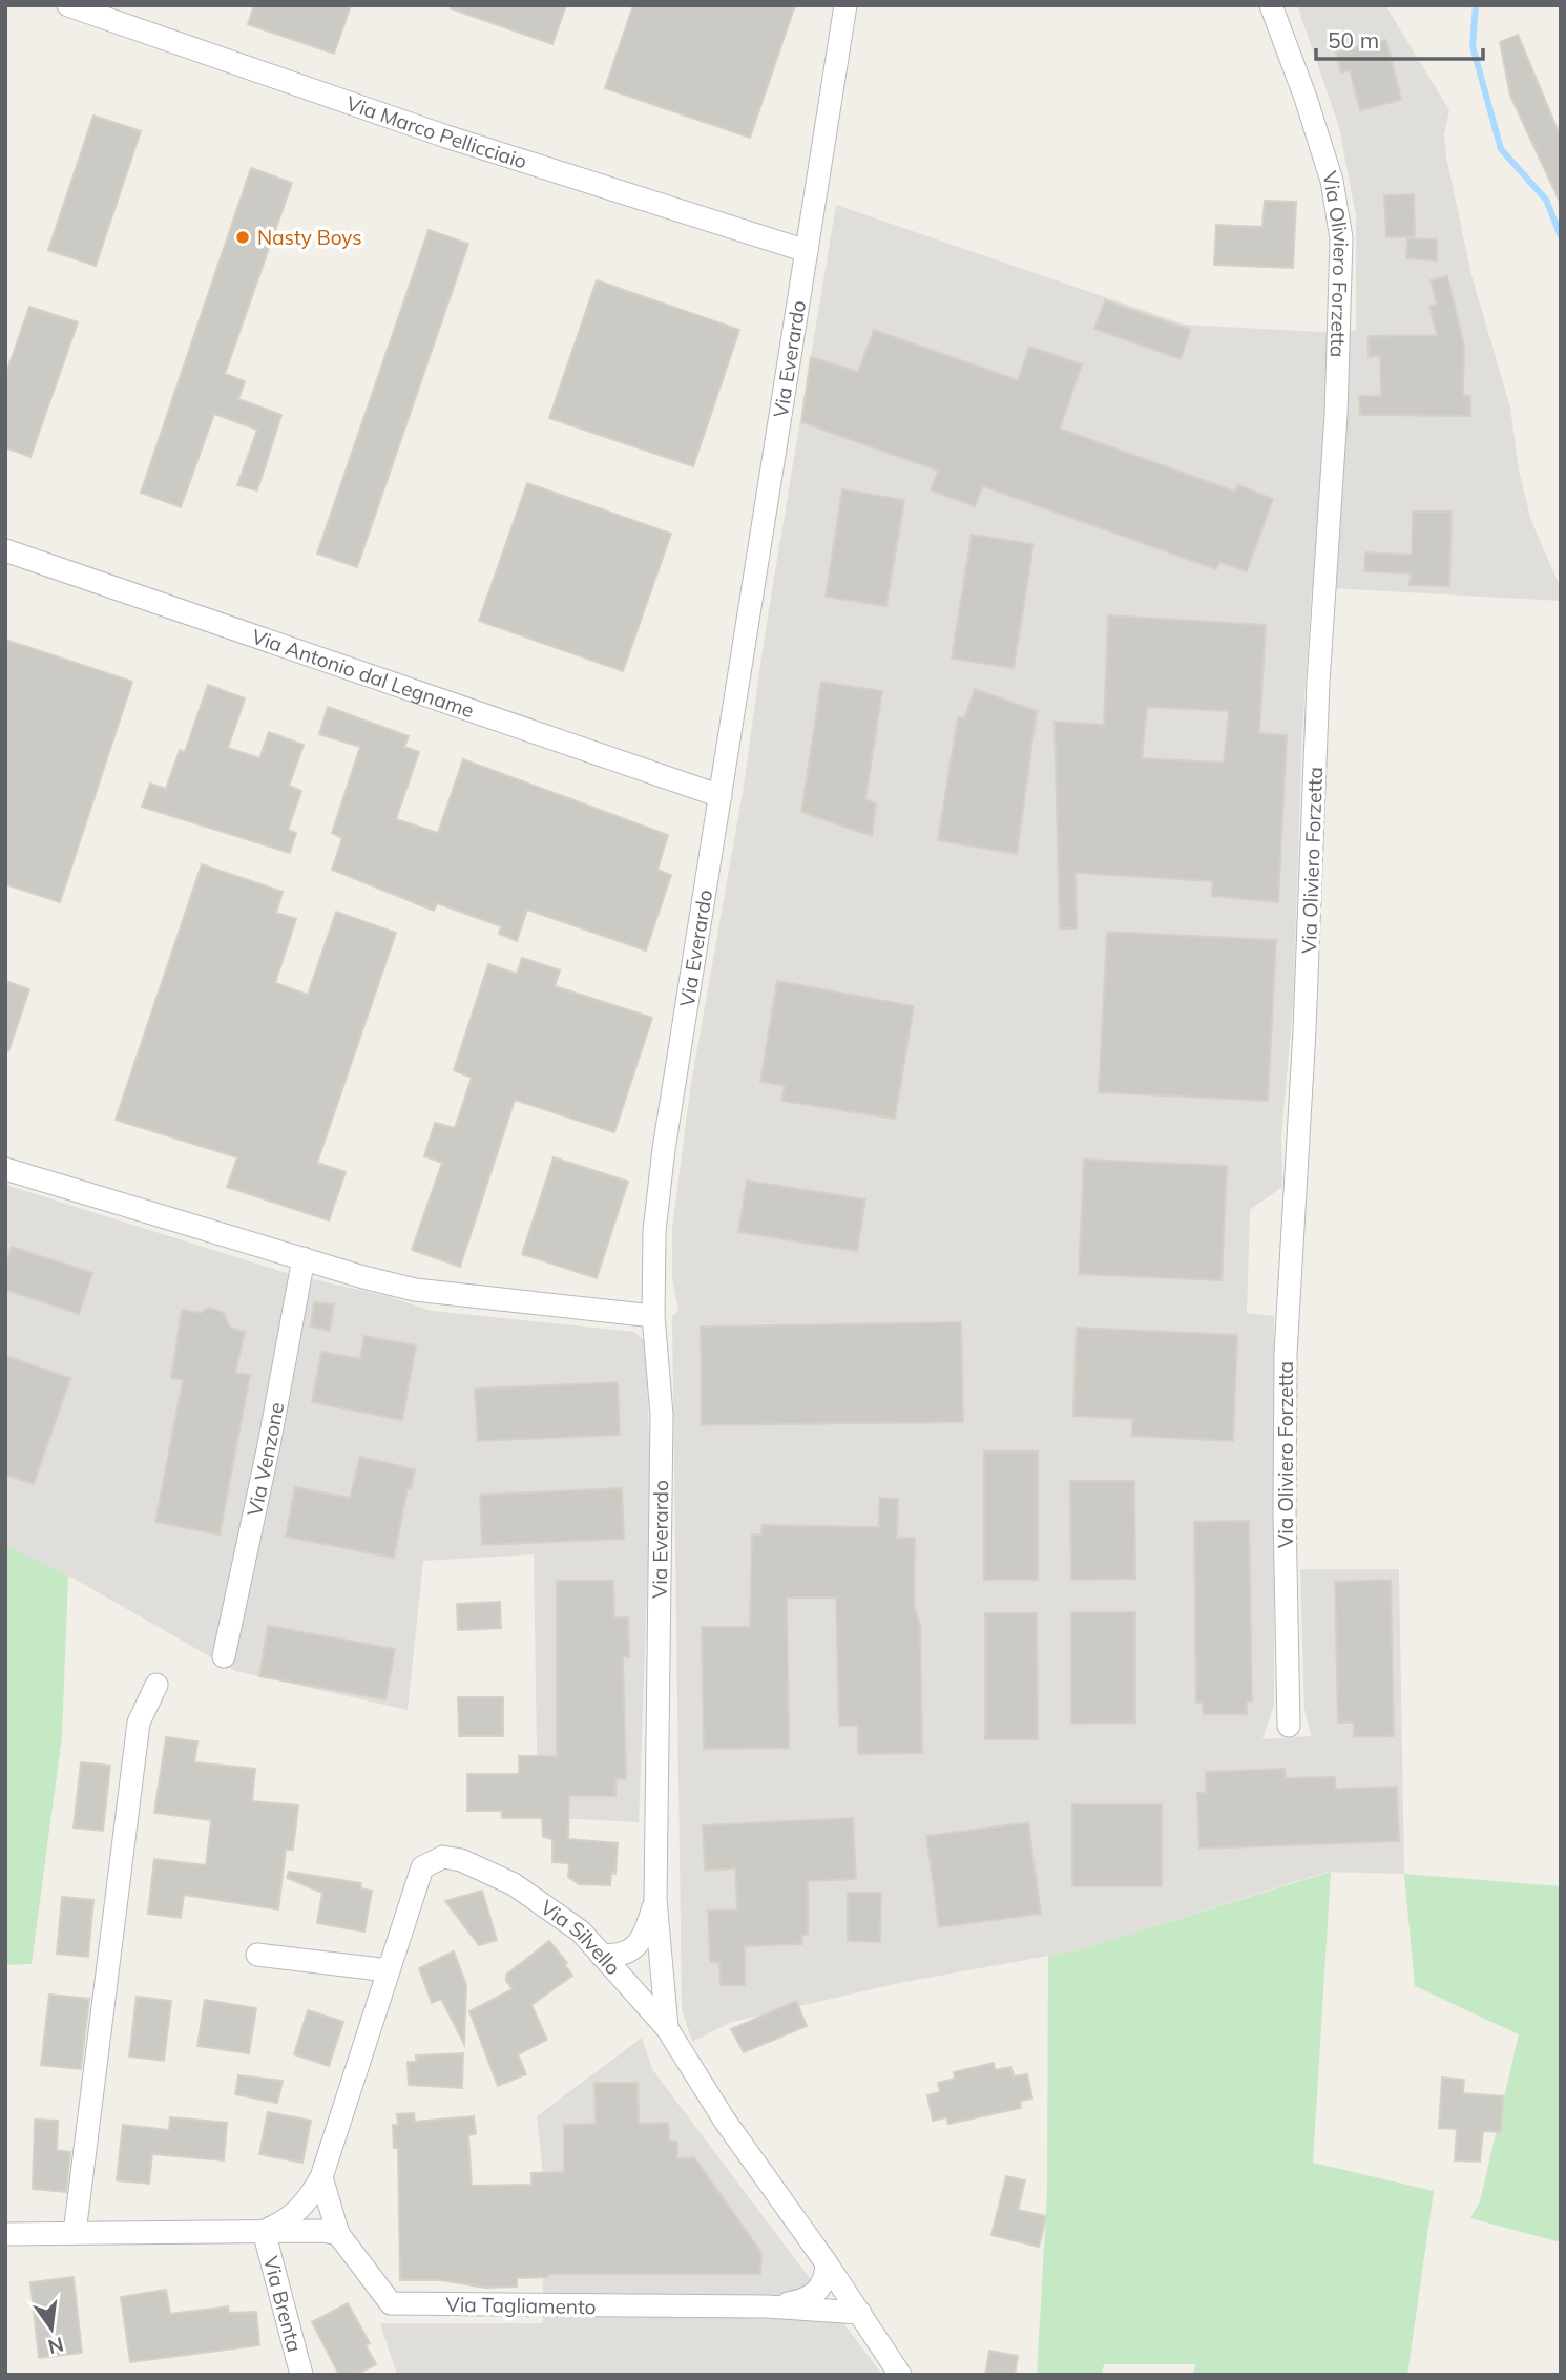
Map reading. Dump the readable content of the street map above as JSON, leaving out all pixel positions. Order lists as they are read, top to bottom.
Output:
{
  "streets": {
    "street": [
      "Via Marco Pellicciaio",
      "Via Oliviero Forzetta",
      "Via Everardo",
      "Via Antonio dal Legname",
      "Via Venzone",
      "Via Silvello",
      "Via Brenta",
      "Via Tagliamento"
    ]
  },
  "crossings": [
    ["Via Marco Pellicciaio", "Via Everardo"],
    ["Via Everardo", "Via Antonio dal Legname"],
    ["Via Everardo", "Via Silvello"],
    ["Via Silvello", "Via Tagliamento"]
  ],
  "places": ["Nasty Boys"],
  "scale_bar": "50 m",
  "north": "bottom"
}
